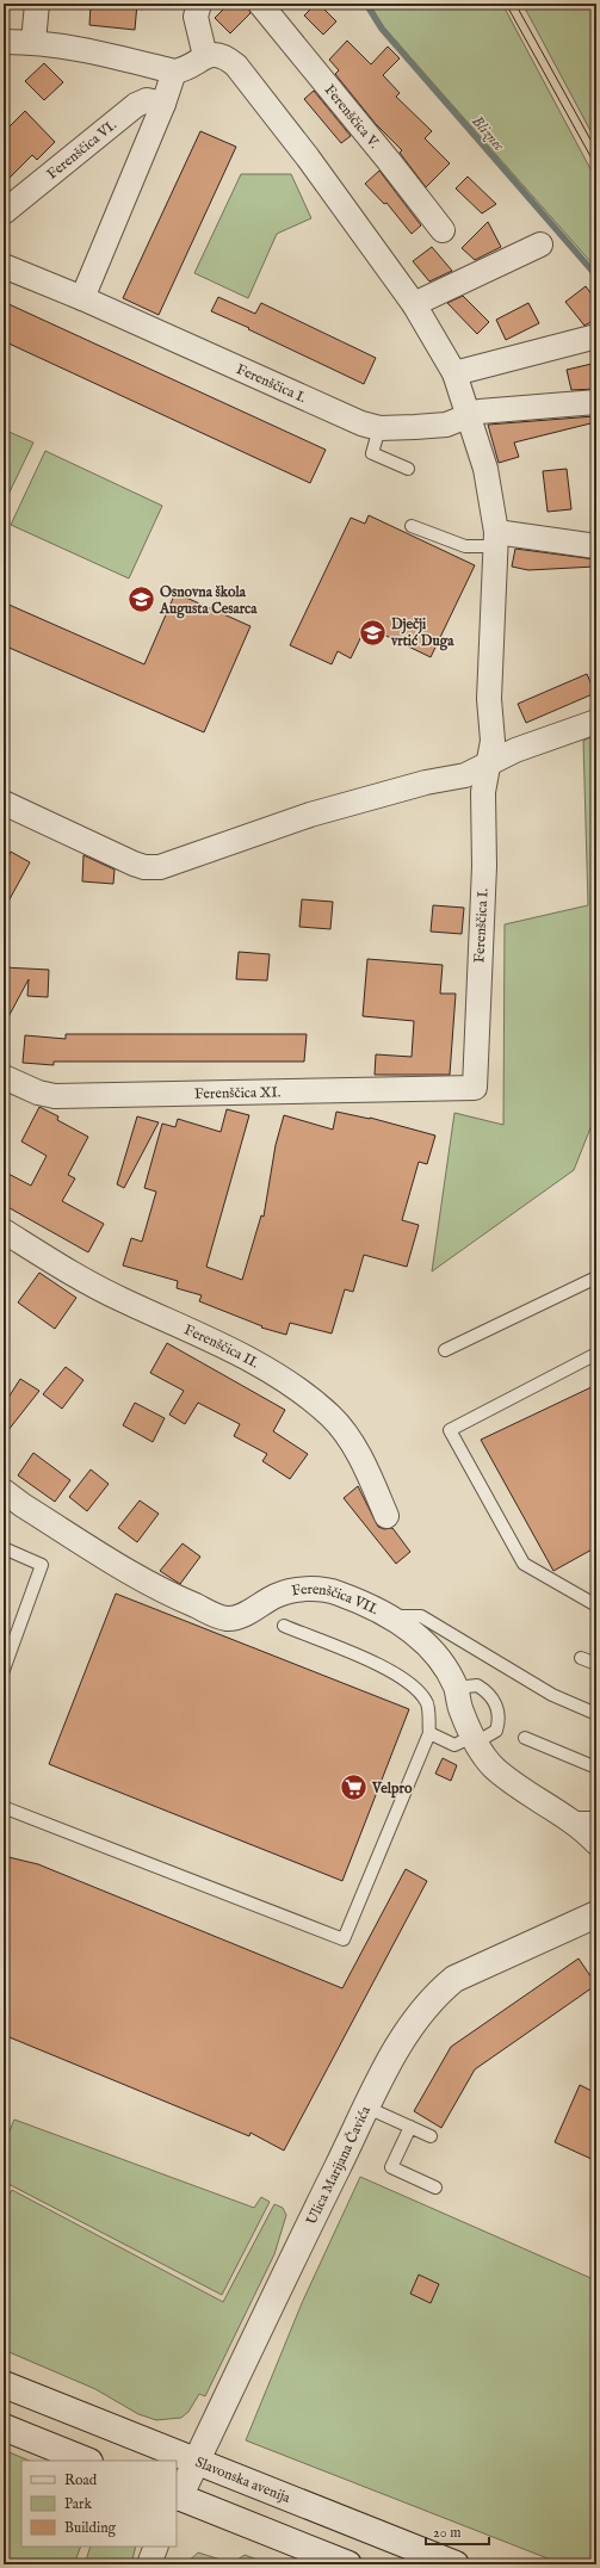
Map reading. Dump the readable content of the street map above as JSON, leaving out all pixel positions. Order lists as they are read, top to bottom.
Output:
{
  "streets": {
    "main road": ["Ulica Marijana Čavića", "Slavonska avenija"],
    "street": [
      "Ferenščica V.",
      "Ferenščica VI.",
      "Ferenščica I.",
      "Ferenščica XI.",
      "Ferenščica II.",
      "Ferenščica VII."
    ]
  },
  "crossings": [
    ["Ferenščica I.", "Ferenščica XI."],
    ["Ulica Marijana Čavića", "Slavonska avenija"]
  ],
  "water": ["Bliznec"],
  "places": {
    "school or university": ["Osnovna škola Augusta Cesarca", "Dječji vrtić Duga"],
    "supermarket": ["Velpro"]
  },
  "legend": ["Road", "Park", "Building"],
  "scale_bar": "20 m"
}
